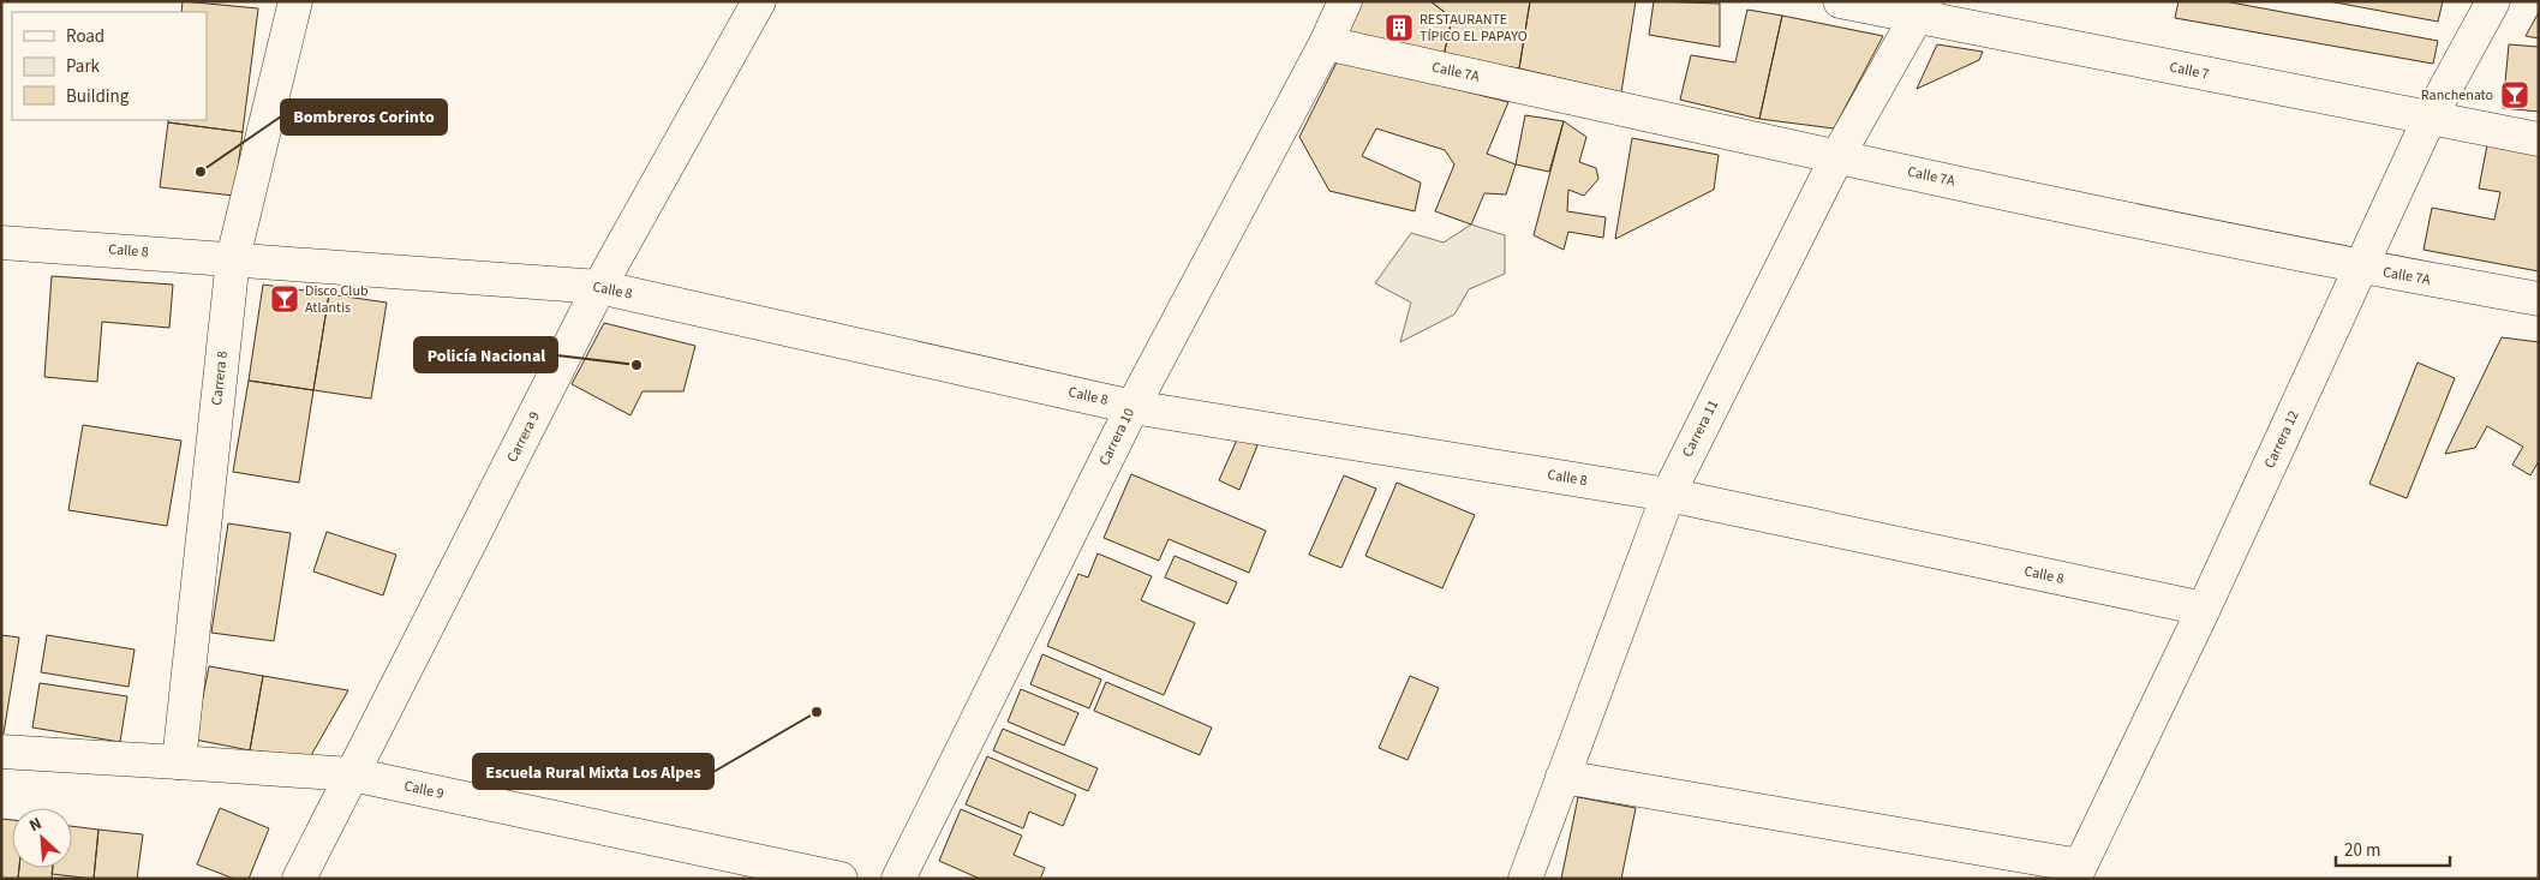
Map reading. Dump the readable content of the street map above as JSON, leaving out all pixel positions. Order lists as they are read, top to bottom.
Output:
{
  "streets": {
    "street": [
      "Calle 7",
      "Calle 7A",
      "Calle 8",
      "Carrera 8",
      "Carrera 11",
      "Carrera 9",
      "Carrera 10",
      "Carrera 12",
      "Calle 9"
    ]
  },
  "crossings": [
    ["Calle 7", "Carrera 11"],
    ["Calle 7", "Carrera 12"],
    ["Calle 7A", "Carrera 11"],
    ["Calle 7A", "Carrera 10"],
    ["Calle 7A", "Carrera 12"],
    ["Calle 8", "Carrera 8"],
    ["Calle 8", "Carrera 11"],
    ["Calle 8", "Carrera 9"],
    ["Calle 8", "Carrera 10"],
    ["Calle 8", "Carrera 12"],
    ["Carrera 8", "Calle 9"],
    ["Carrera 9", "Calle 9"]
  ],
  "places": {
    "building": ["RESTAURANTE TÍPICO EL PAPAYO"],
    "bar": ["Ranchenato", "Disco Club Atlantis"],
    "other": ["Bombreros Corinto", "Policía Nacional", "Escuela Rural Mixta Los Alpes"]
  },
  "legend": ["Road", "Park", "Building"],
  "scale_bar": "20 m",
  "north": "top left"
}
